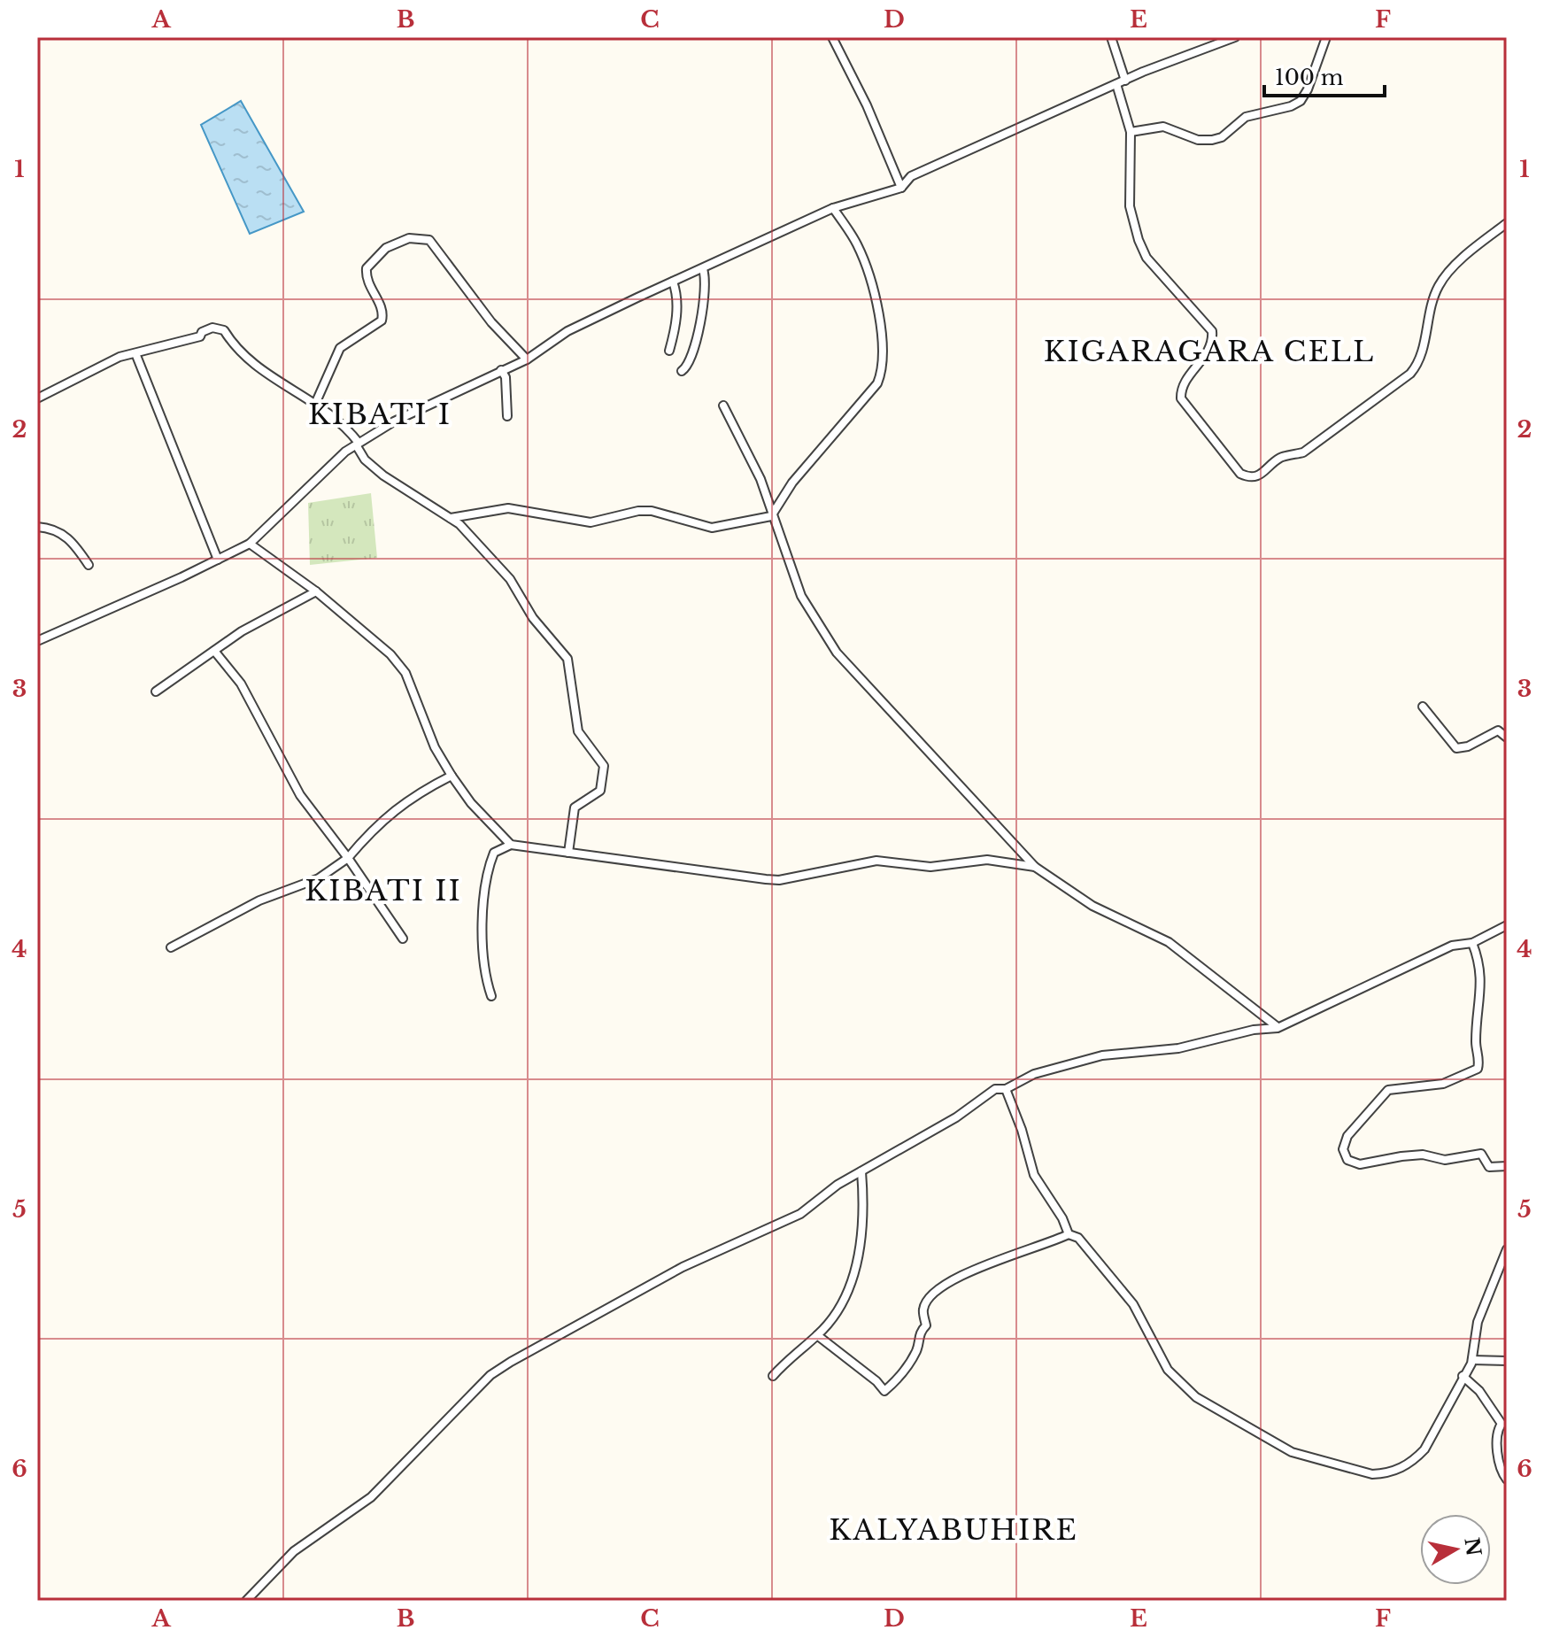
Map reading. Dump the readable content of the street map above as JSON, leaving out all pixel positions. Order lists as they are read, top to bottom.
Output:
{
  "districts": [
    "KIGARAGARA CELL",
    "KIBATI I",
    "KIBATI II",
    "KALYABUHIRE"
  ],
  "scale_bar": "100 m",
  "north": "right",
  "grid": {
    "columns": [
      "A",
      "B",
      "C",
      "D",
      "E",
      "F"
    ],
    "rows": [
      "1",
      "2",
      "3",
      "4",
      "5",
      "6"
    ]
  }
}
